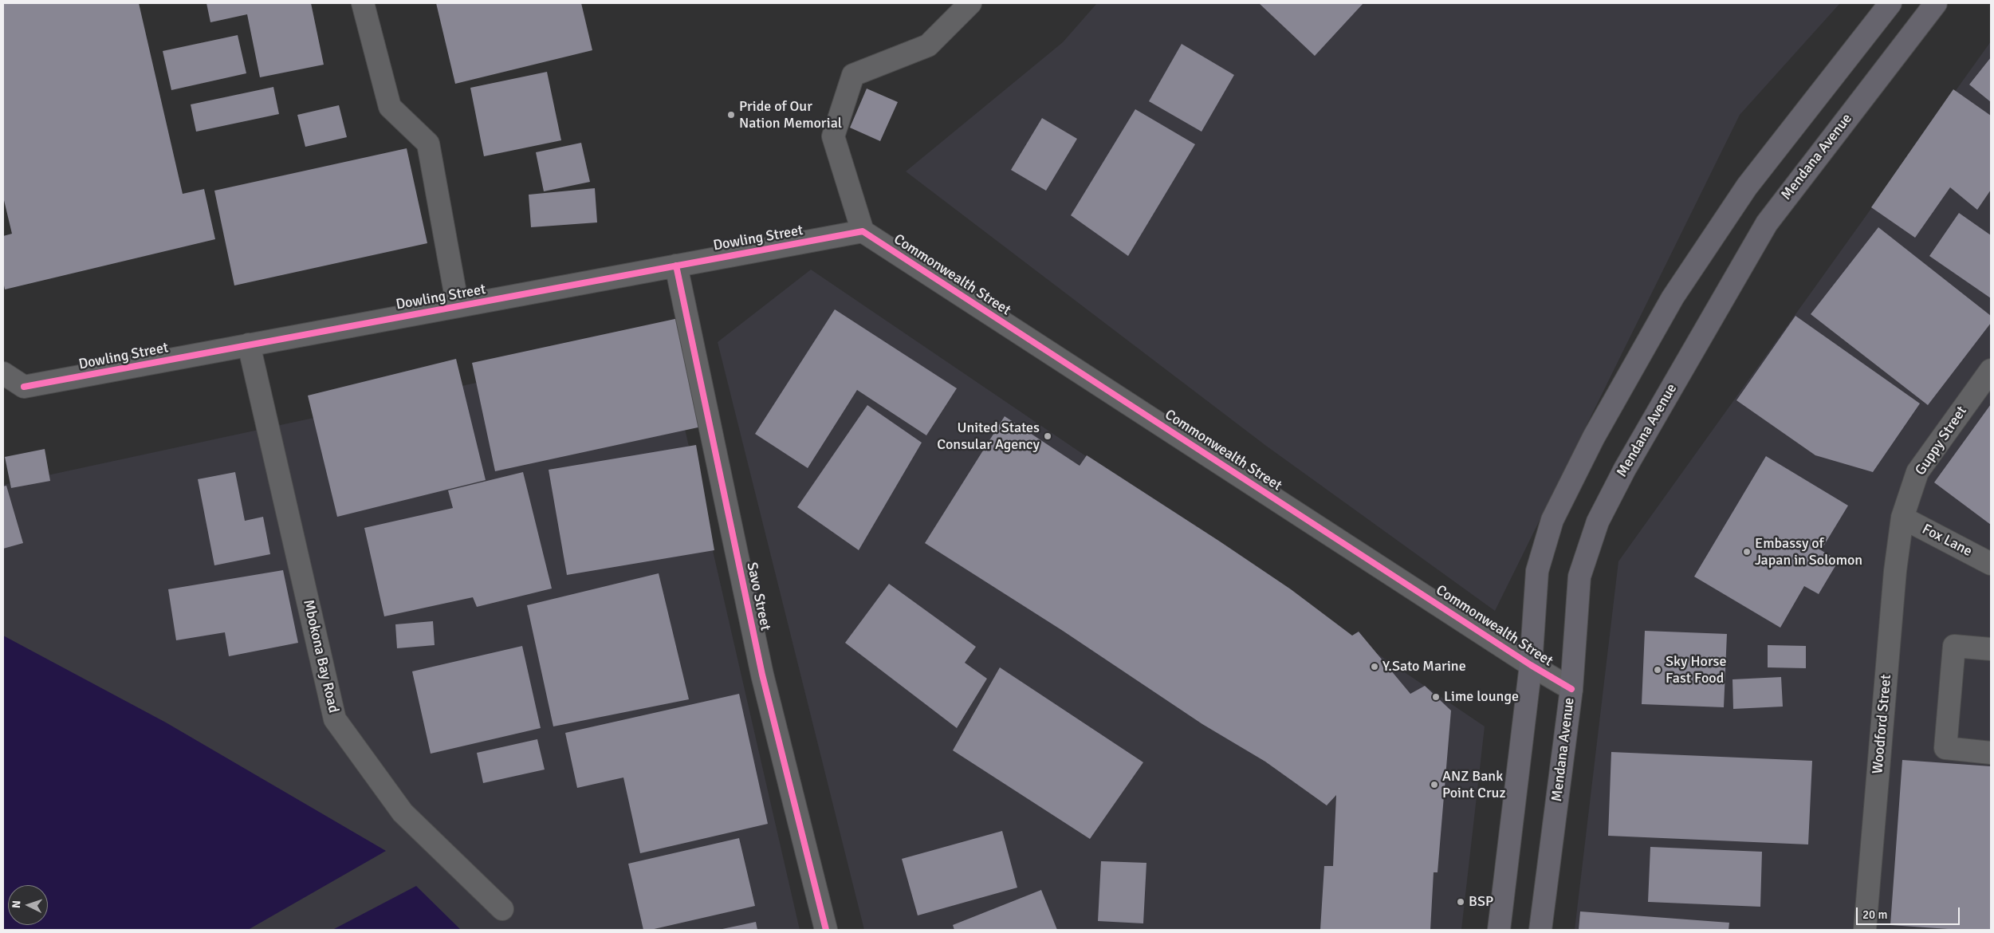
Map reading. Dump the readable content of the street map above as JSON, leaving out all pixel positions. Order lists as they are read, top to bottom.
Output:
{
  "streets": {
    "main road": ["Mendana Avenue"],
    "street": [
      "Dowling Street",
      "Commonwealth Street",
      "Guppy Street",
      "Fox Lane",
      "Savo Street",
      "Mbokona Bay Road",
      "Woodford Street"
    ]
  },
  "crossings": [
    ["Mendana Avenue", "Commonwealth Street"],
    ["Dowling Street", "Commonwealth Street"],
    ["Dowling Street", "Savo Street"],
    ["Dowling Street", "Mbokona Bay Road"],
    ["Guppy Street", "Fox Lane"],
    ["Guppy Street", "Woodford Street"],
    ["Fox Lane", "Woodford Street"]
  ],
  "places": [
    "Pride of Our Nation Memorial",
    "United States Consular Agency",
    "Embassy of Japan in Solomon",
    "Y.Sato Marine",
    "Sky Horse Fast Food",
    "Lime lounge",
    "ANZ Bank Point Cruz",
    "BSP"
  ],
  "scale_bar": "20 m",
  "north": "left"
}
